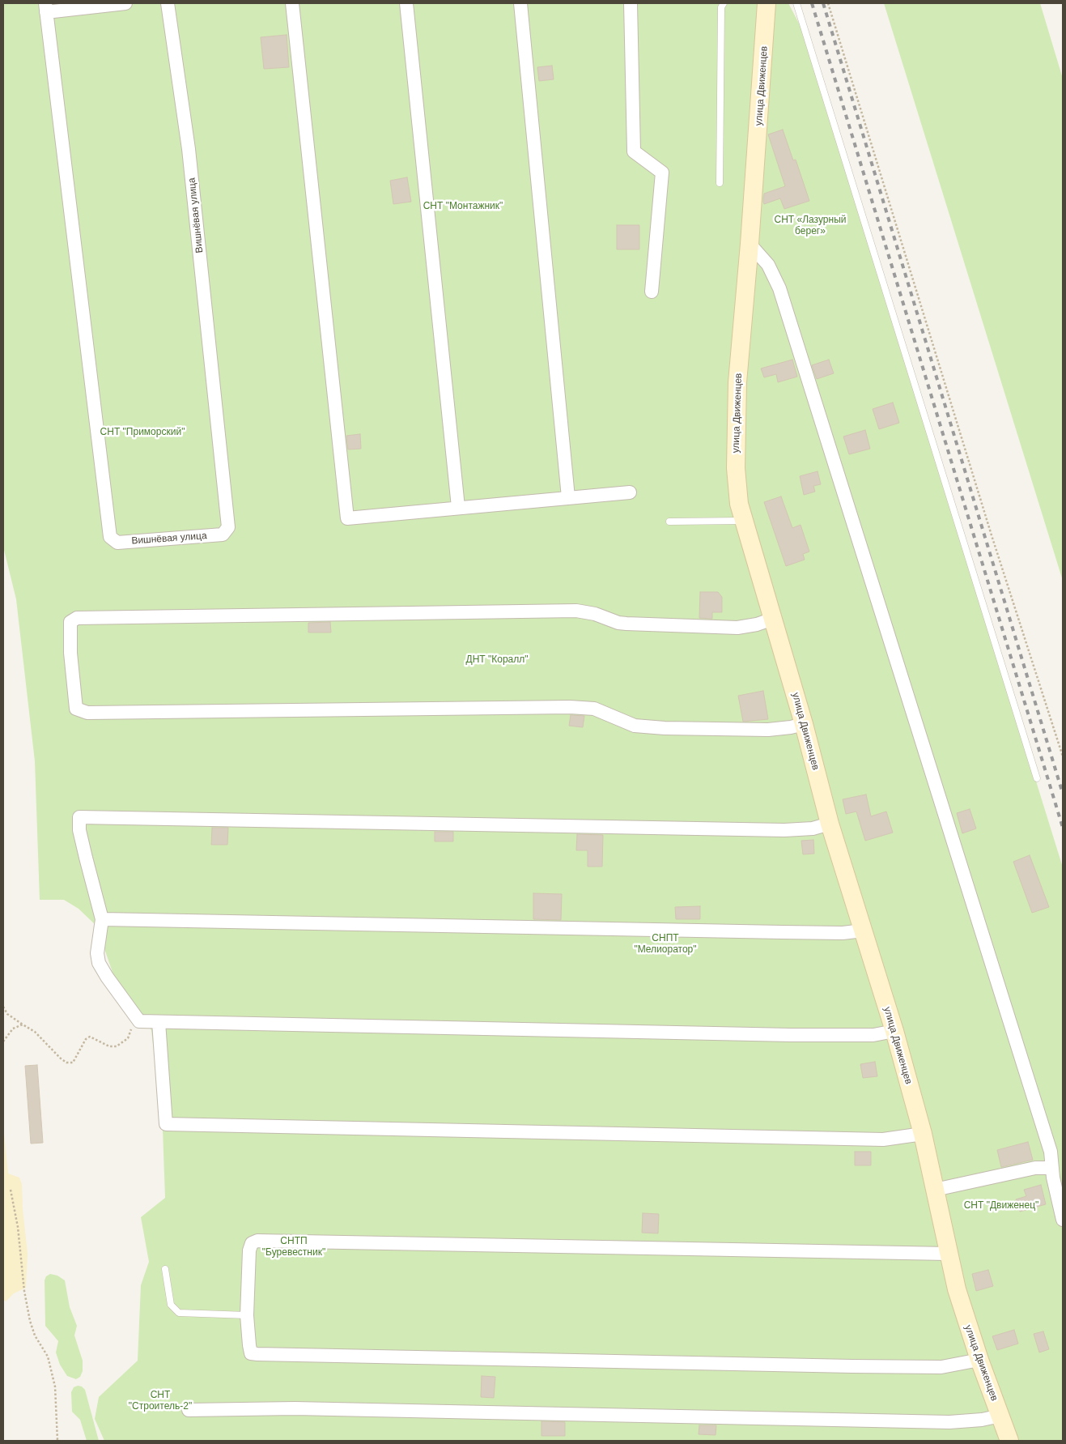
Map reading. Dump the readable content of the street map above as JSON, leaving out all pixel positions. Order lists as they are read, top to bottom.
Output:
{
  "streets": {
    "street": ["улица Движенцев", "Вишнёвая улица"]
  },
  "parks": [
    "СНТ \"Монтажник\"",
    "СНТ «Лазурный берег»",
    "СНТ \"Приморский\"",
    "ДНТ \"Коралл\"",
    "СНПТ \"Мелиоратор\"",
    "СНТ \"Движенец\"",
    "СНТП \"Буревестник\"",
    "СНТ \"Строитель-2\""
  ]
}
